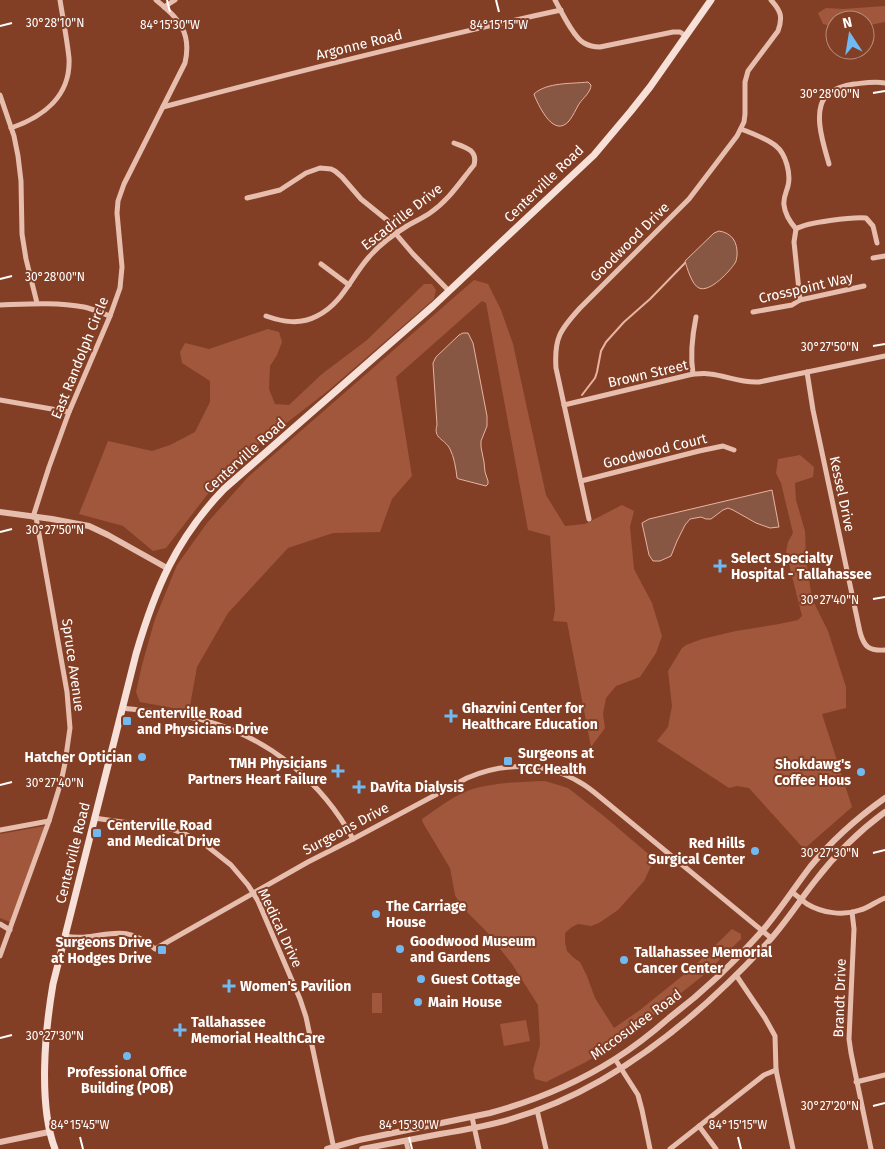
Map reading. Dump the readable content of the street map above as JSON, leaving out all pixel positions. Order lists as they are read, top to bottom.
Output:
{
  "streets": {
    "main road": ["Centerville Road"],
    "street": [
      "Argonne Road",
      "Escadrille Drive",
      "Goodwood Drive",
      "Crosspoint Way",
      "East Randolph Circle",
      "Brown Street",
      "Goodwood Court",
      "Kessel Drive",
      "Spruce Avenue",
      "Surgeons Drive",
      "Medical Drive",
      "Brandt Drive",
      "Miccosukee Road"
    ]
  },
  "crossings": [
    ["Argonne Road", "East Randolph Circle"],
    ["Centerville Road", "Surgeons Drive"],
    ["Centerville Road", "Medical Drive"],
    ["Goodwood Drive", "Brown Street"],
    ["Goodwood Drive", "Goodwood Court"],
    ["East Randolph Circle", "Spruce Avenue"],
    ["Brown Street", "Kessel Drive"],
    ["Surgeons Drive", "Medical Drive"],
    ["Surgeons Drive", "Miccosukee Road"],
    ["Medical Drive", "Miccosukee Road"]
  ],
  "places": {
    "health": [
      "Select Specialty Hospital - Tallahassee",
      "Ghazvini Center for Healthcare Education",
      "TMH Physicians Partners Heart Failure",
      "DaVita Dialysis",
      "Women's Pavilion",
      "Tallahassee Memorial HealthCare"
    ],
    "transit": [
      "Centerville Road and Physicians Drive",
      "Surgeons at TCC Health",
      "Centerville Road and Medical Drive",
      "Surgeons Drive at Hodges Drive"
    ],
    "other": [
      "Hatcher Optician",
      "Shokdawg's Coffee Hous",
      "Red Hills Surgical Center",
      "The Carriage House",
      "Goodwood Museum and Gardens",
      "Tallahassee Memorial Cancer Center",
      "Guest Cottage",
      "Main House",
      "Professional Office Building (POB)"
    ]
  },
  "north": "top",
  "coordinates": [
    "30°28'10\"N",
    "84°15'30\"W",
    "84°15'15\"W",
    "30°28'00\"N",
    "30°27'50\"N",
    "30°27'40\"N",
    "30°27'30\"N",
    "30°27'20\"N",
    "84°15'45\"W"
  ]
}
